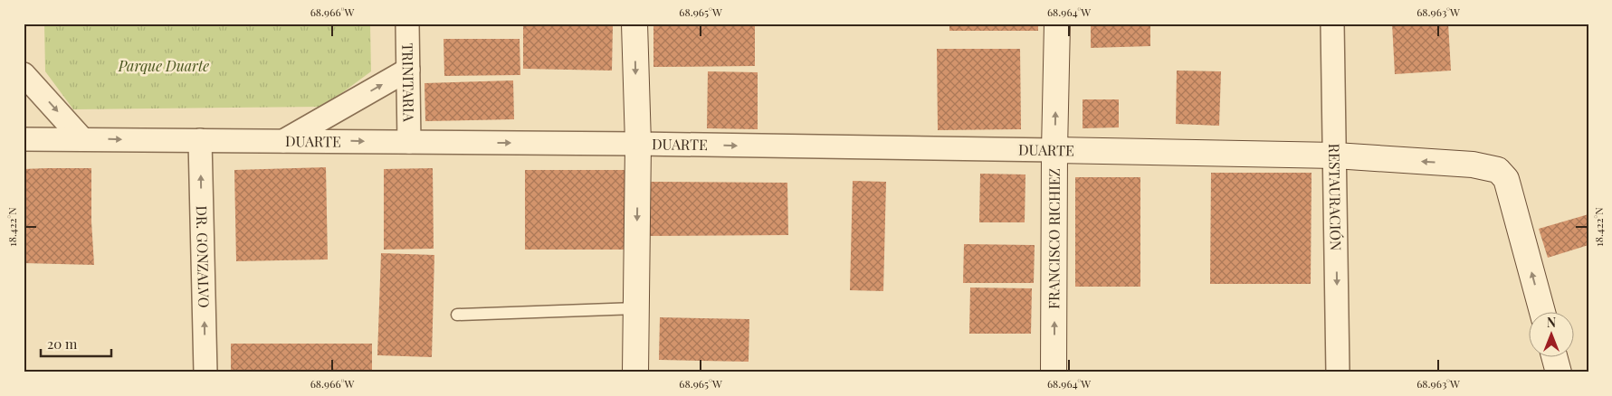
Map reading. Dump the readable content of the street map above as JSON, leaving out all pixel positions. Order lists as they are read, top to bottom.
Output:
{
  "streets": {
    "main road": ["DUARTE", "FRANCISCO RICHIEZ"],
    "street": ["TRINITARIA", "RESTAURACIÓN", "DR. GONZALVO"]
  },
  "crossings": [
    ["TRINITARIA", "DUARTE"],
    ["DUARTE", "RESTAURACIÓN"],
    ["DUARTE", "FRANCISCO RICHIEZ"],
    ["DUARTE", "DR. GONZALVO"]
  ],
  "one_way": ["RESTAURACIÓN", "FRANCISCO RICHIEZ", "DR. GONZALVO"],
  "parks": ["Parque Duarte"],
  "scale_bar": "20 m",
  "north": "top",
  "coordinates": [
    "68.966°W",
    "68.965°W",
    "68.964°W",
    "68.963°W",
    "18.422°N"
  ]
}
